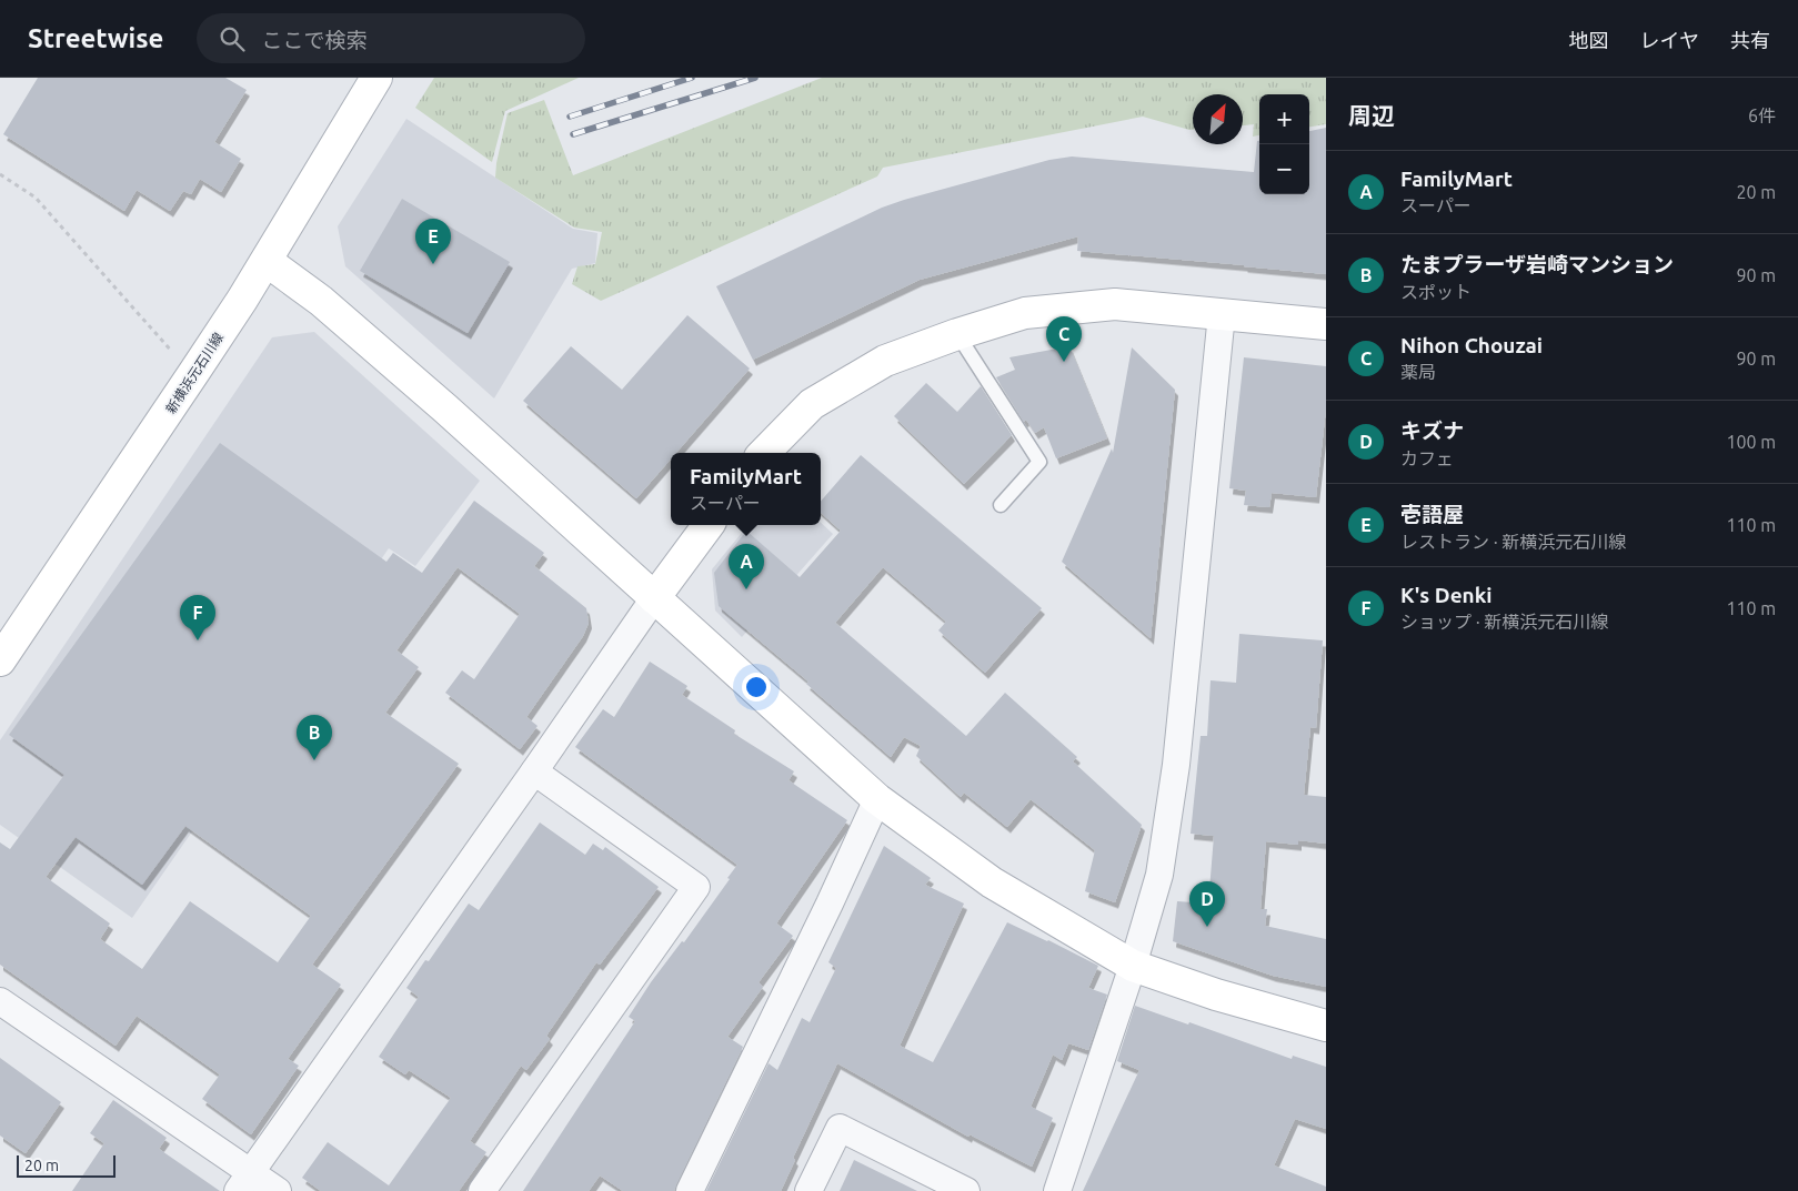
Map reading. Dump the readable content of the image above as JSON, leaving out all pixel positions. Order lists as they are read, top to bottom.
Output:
{
  "streets": {
    "street": ["新横浜元石川線"]
  },
  "scale_bar": "20 m",
  "north": "top right",
  "page": {
    "header": "Streetwise",
    "search": "ここで検索",
    "nav": ["地図", "レイヤ", "共有"],
    "heading": ["周辺", "6件"],
    "map_buttons": ["+", "−"],
    "list": [
      {
        "mark": "A",
        "name": "FamilyMart",
        "note": "スーパー",
        "value": "20 m"
      },
      {
        "mark": "B",
        "name": "たまプラーザ岩崎マンション",
        "note": "スポット",
        "value": "90 m"
      },
      {
        "mark": "C",
        "name": "Nihon Chouzai",
        "note": "薬局",
        "value": "90 m"
      },
      {
        "mark": "D",
        "name": "キズナ",
        "note": "カフェ",
        "value": "100 m"
      },
      {
        "mark": "E",
        "name": "壱語屋",
        "note": "レストラン · 新横浜元石川線",
        "value": "110 m"
      },
      {
        "mark": "F",
        "name": "K's Denki",
        "note": "ショップ · 新横浜元石川線",
        "value": "110 m"
      }
    ],
    "pins": [
      "E",
      "C",
      "A",
      "F",
      "B",
      "D"
    ],
    "popup": ["FamilyMart", "スーパー"],
    "scale": "20 m"
  }
}
